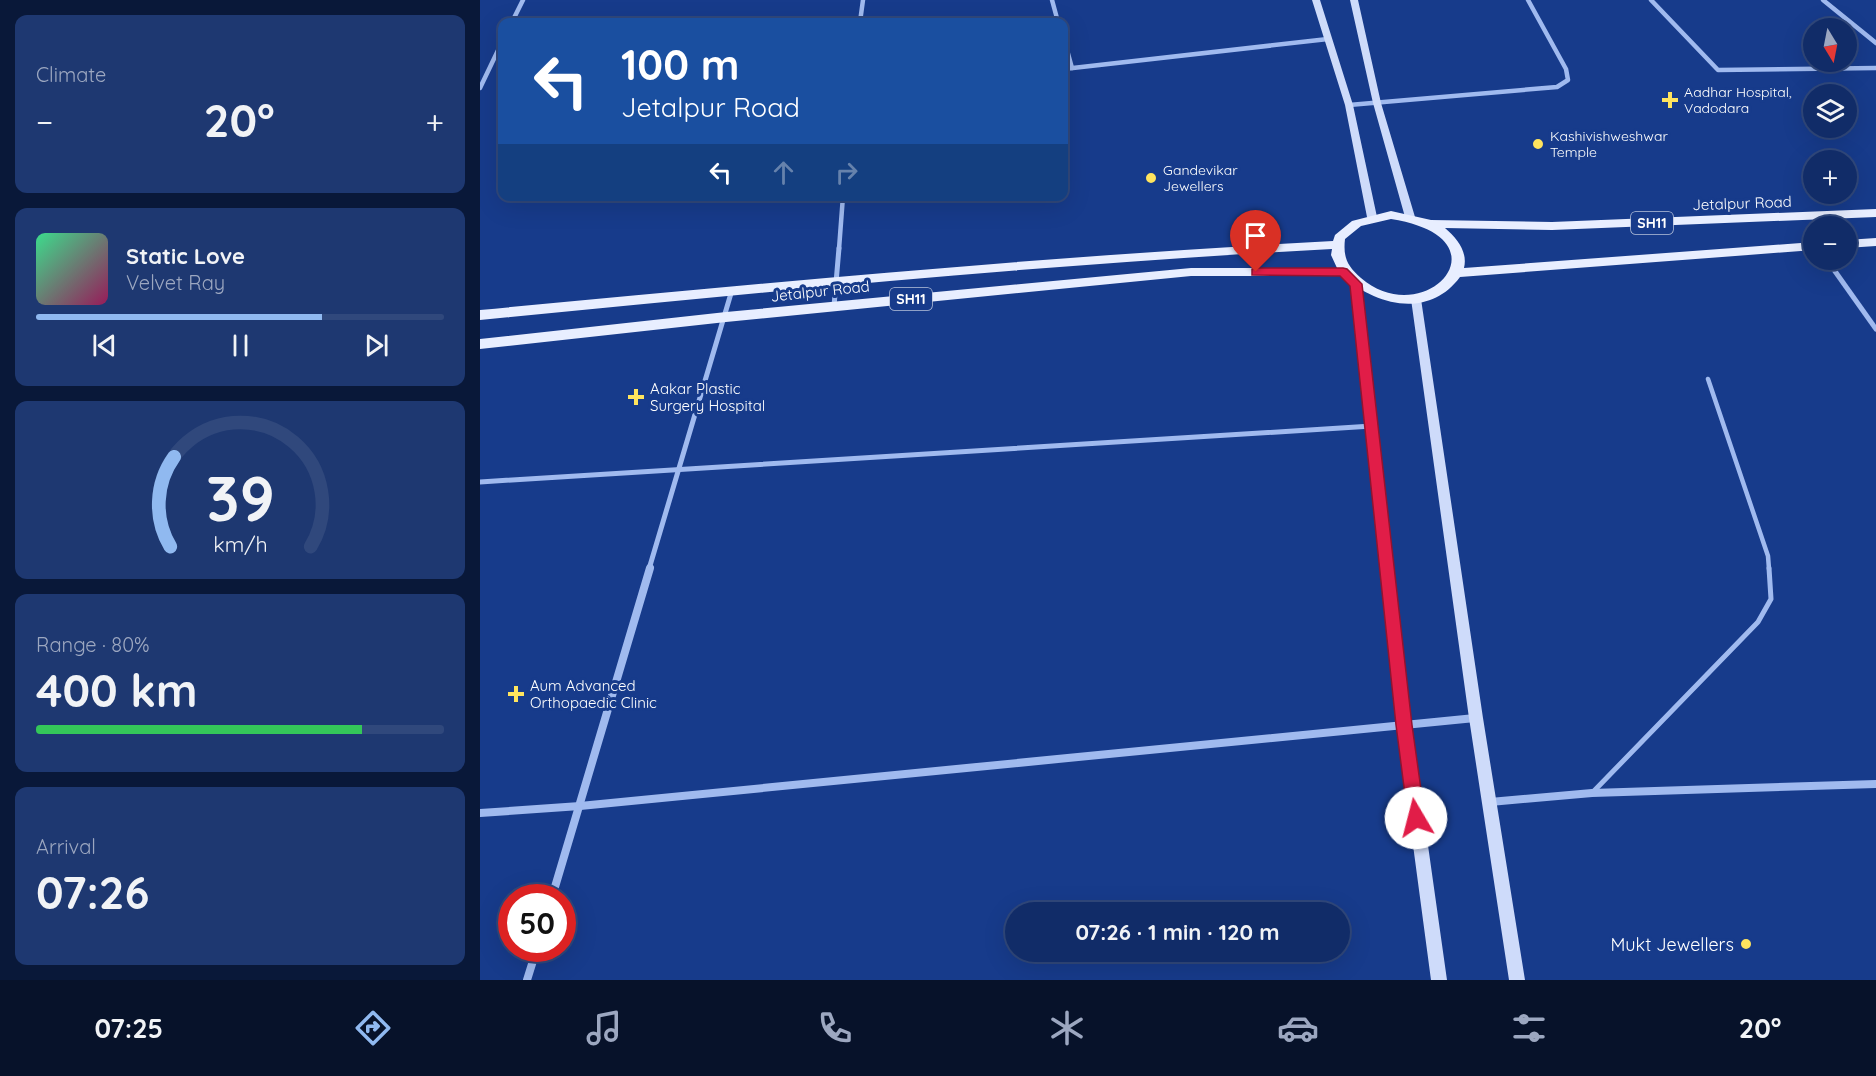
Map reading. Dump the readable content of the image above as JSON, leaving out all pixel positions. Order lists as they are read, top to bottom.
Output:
{
  "streets": {
    "main road": ["Jetalpur Road", "SH11"]
  },
  "crossings": [
    ["Jetalpur Road", "SH11"]
  ],
  "places": {
    "health": ["Aadhar Hospital, Vadodara", "Aakar Plastic Surgery Hospital", "Aum Advanced Orthopaedic Clinic"],
    "other": ["Kashivishweshwar Temple", "Gandevikar Jewellers", "Mukt Jewellers"]
  },
  "north": "bottom",
  "page": {
    "tile": [
      "Climate",
      ["Range · 80%", "400 km"],
      ["Arrival", "07:26"]
    ],
    "map_buttons": ["+", "−"],
    "turn": ["100 m", "Jetalpur Road"],
    "heat": ["−", "20°", "+"],
    "song": ["Static Love", "Velvet Ray"],
    "limit": "50",
    "trip": "07:26 · 1 min · 120 m",
    "tabs": ["07:25", "20°"],
    "gauge": ["39", "km/h"]
  }
}
